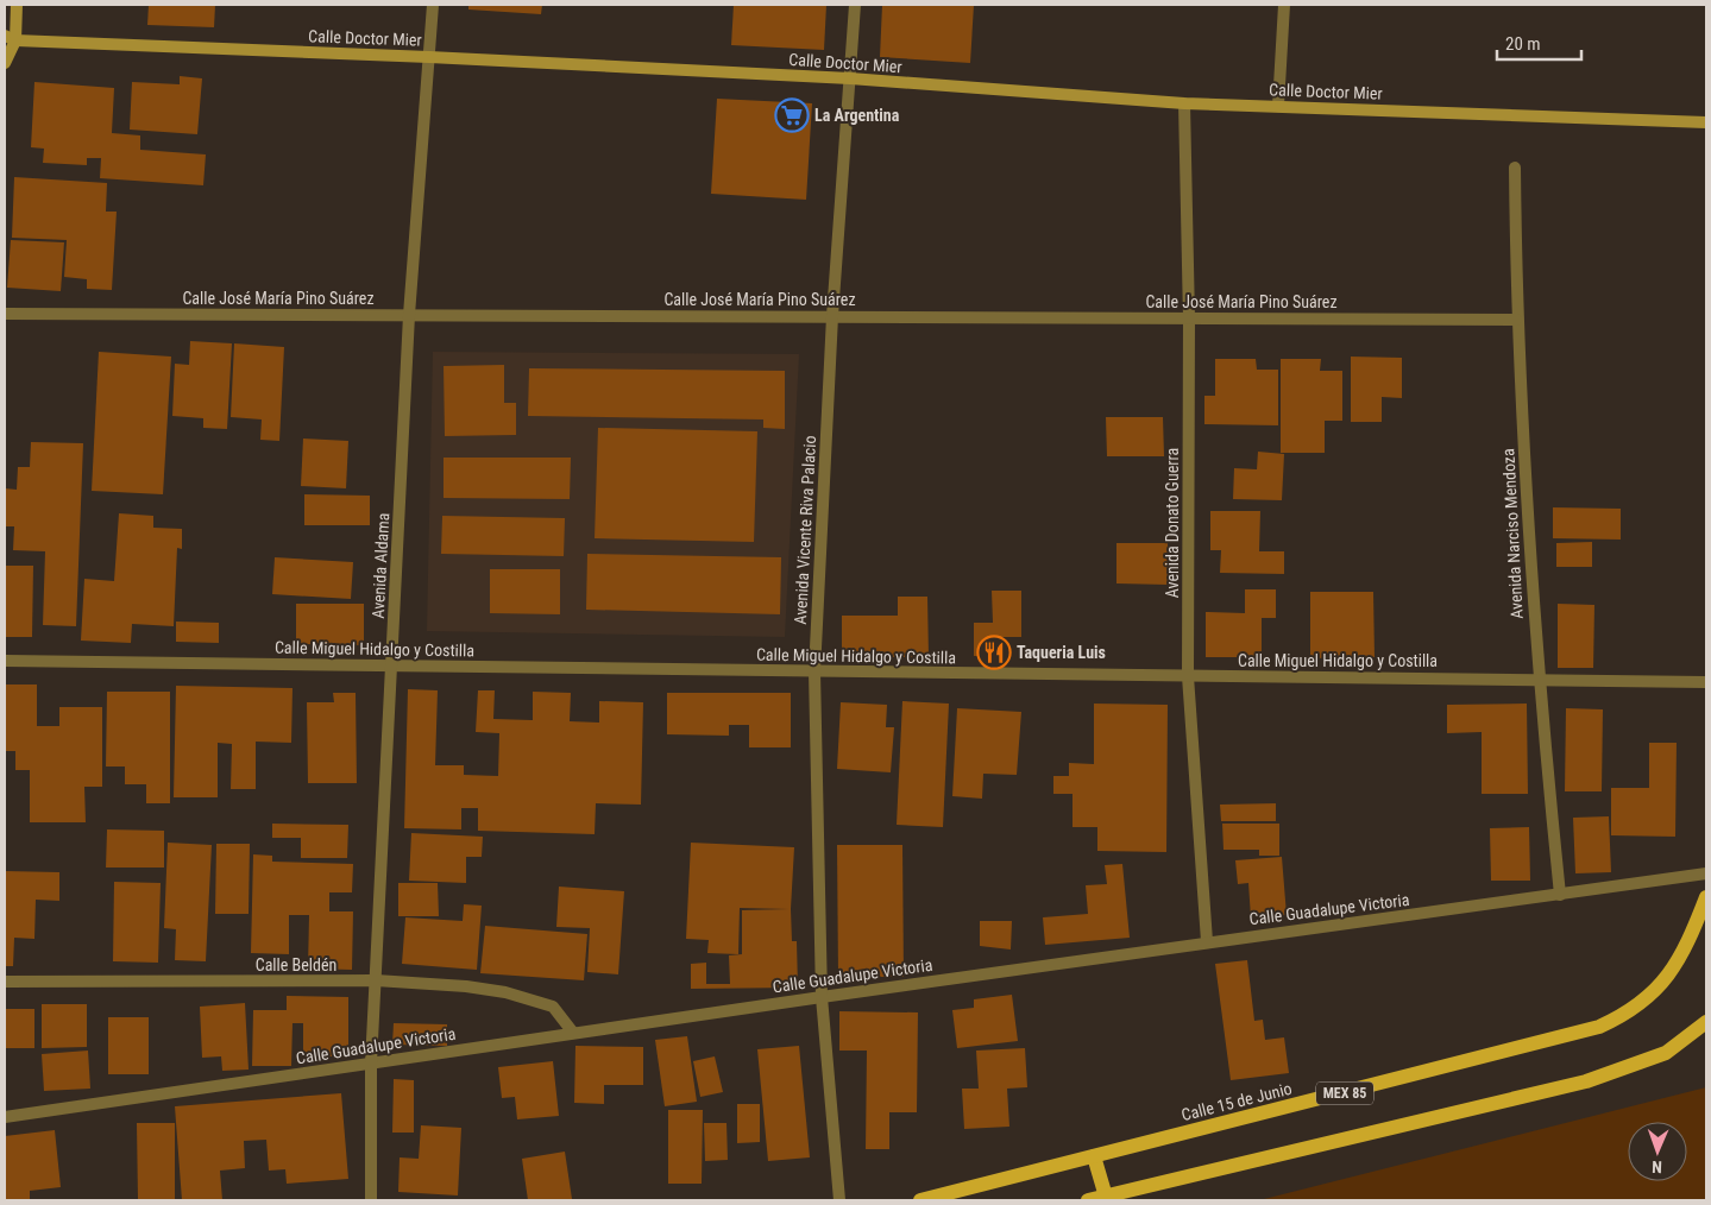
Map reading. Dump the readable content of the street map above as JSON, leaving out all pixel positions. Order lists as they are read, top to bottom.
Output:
{
  "streets": {
    "main road": ["Calle Doctor Mier", "MEX 85", "Calle 15 de Junio"],
    "street": [
      "Calle José María Pino Suárez",
      "Avenida Donato Guerra",
      "Avenida Vicente Riva Palacio",
      "Avenida Narciso Mendoza",
      "Avenida Aldama",
      "Calle Miguel Hidalgo y Costilla",
      "Calle Guadalupe Victoria",
      "Calle Beldén"
    ]
  },
  "crossings": [
    ["Calle Doctor Mier", "Avenida Donato Guerra"],
    ["Calle Doctor Mier", "Avenida Vicente Riva Palacio"],
    ["Calle Doctor Mier", "Avenida Aldama"],
    ["Calle José María Pino Suárez", "Avenida Donato Guerra"],
    ["Calle José María Pino Suárez", "Avenida Vicente Riva Palacio"],
    ["Calle José María Pino Suárez", "Avenida Narciso Mendoza"],
    ["Calle José María Pino Suárez", "Avenida Aldama"],
    ["Avenida Donato Guerra", "Calle Miguel Hidalgo y Costilla"],
    ["Avenida Donato Guerra", "Calle Guadalupe Victoria"],
    ["Avenida Vicente Riva Palacio", "Calle Miguel Hidalgo y Costilla"],
    ["Avenida Vicente Riva Palacio", "Calle Guadalupe Victoria"],
    ["Avenida Narciso Mendoza", "Calle Miguel Hidalgo y Costilla"],
    ["Avenida Narciso Mendoza", "Calle Guadalupe Victoria"],
    ["Avenida Aldama", "Calle Miguel Hidalgo y Costilla"],
    ["Avenida Aldama", "Calle Guadalupe Victoria"],
    ["Avenida Aldama", "Calle Beldén"],
    ["Calle Guadalupe Victoria", "Calle Beldén"]
  ],
  "places": {
    "supermarket": ["La Argentina"],
    "restaurant": ["Taqueria Luis"]
  },
  "scale_bar": "20 m",
  "north": "bottom"
}
